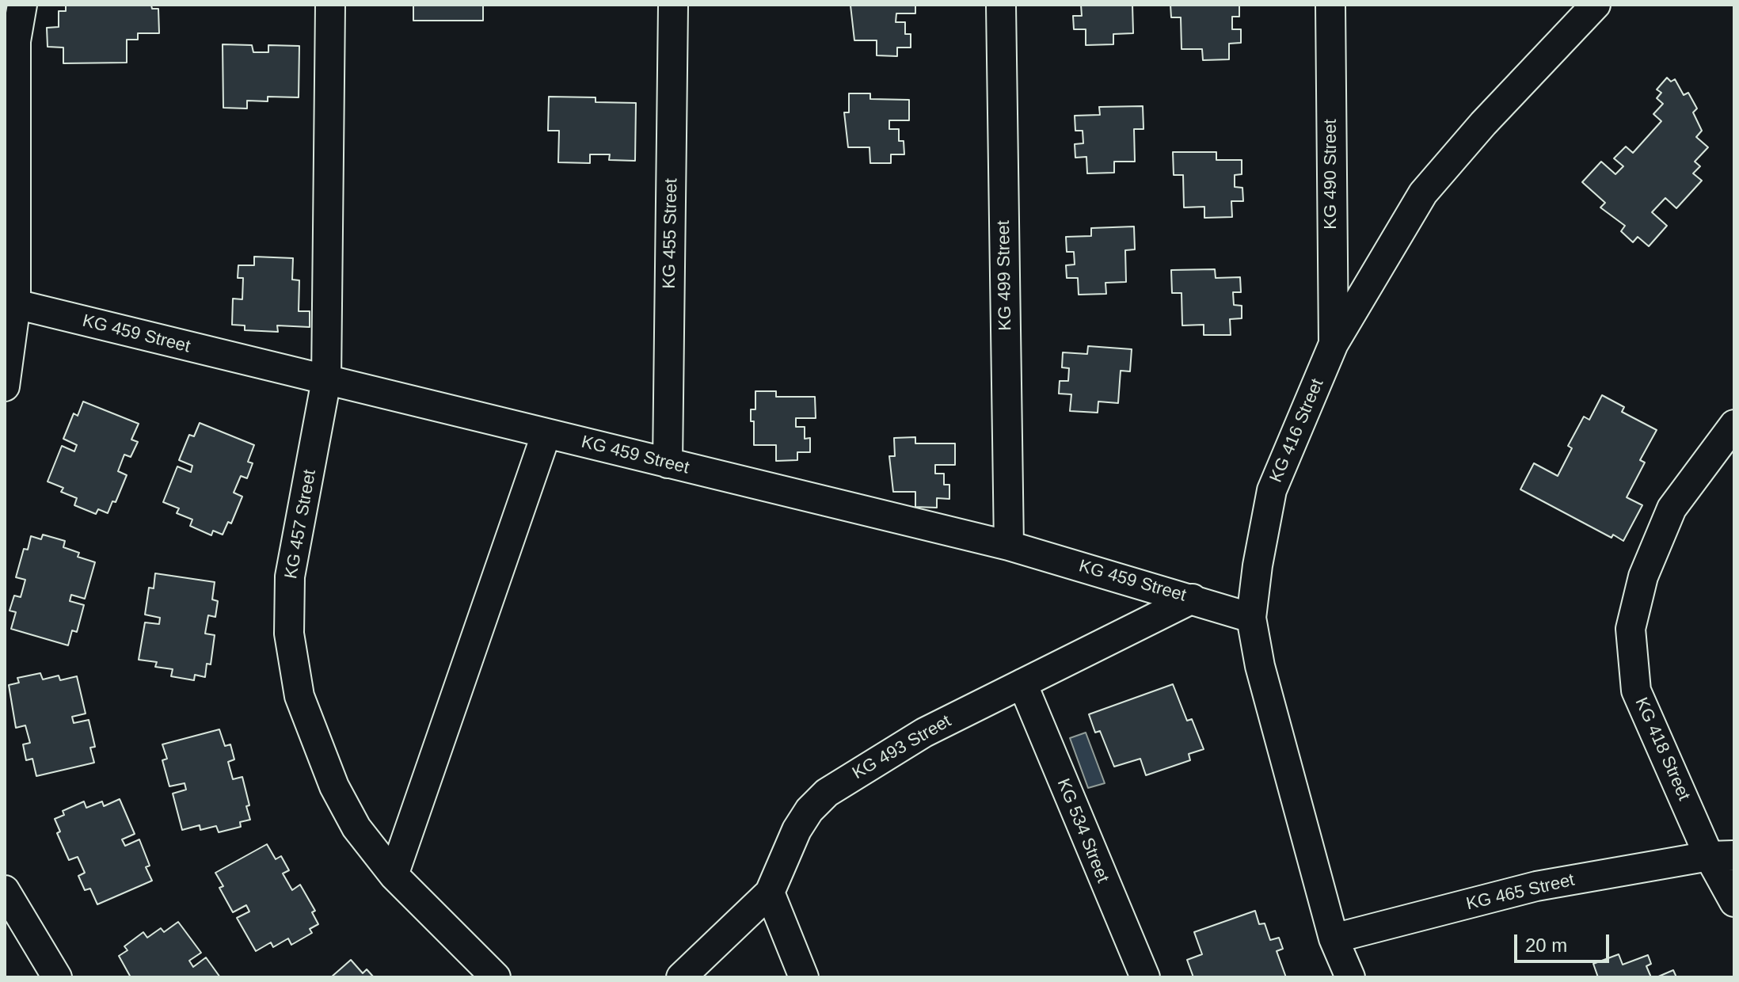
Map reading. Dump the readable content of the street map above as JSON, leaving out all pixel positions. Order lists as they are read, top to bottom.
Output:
{
  "streets": {
    "street": [
      "KG 490 Street",
      "KG 455 Street",
      "KG 499 Street",
      "KG 459 Street",
      "KG 416 Street",
      "KG 457 Street",
      "KG 493 Street",
      "KG 418 Street",
      "KG 534 Street",
      "KG 465 Street"
    ]
  },
  "crossings": [
    ["KG 490 Street", "KG 416 Street"],
    ["KG 455 Street", "KG 459 Street"],
    ["KG 499 Street", "KG 459 Street"],
    ["KG 459 Street", "KG 416 Street"],
    ["KG 459 Street", "KG 457 Street"],
    ["KG 459 Street", "KG 493 Street"],
    ["KG 416 Street", "KG 465 Street"],
    ["KG 493 Street", "KG 534 Street"],
    ["KG 418 Street", "KG 465 Street"]
  ],
  "scale_bar": "20 m"
}
